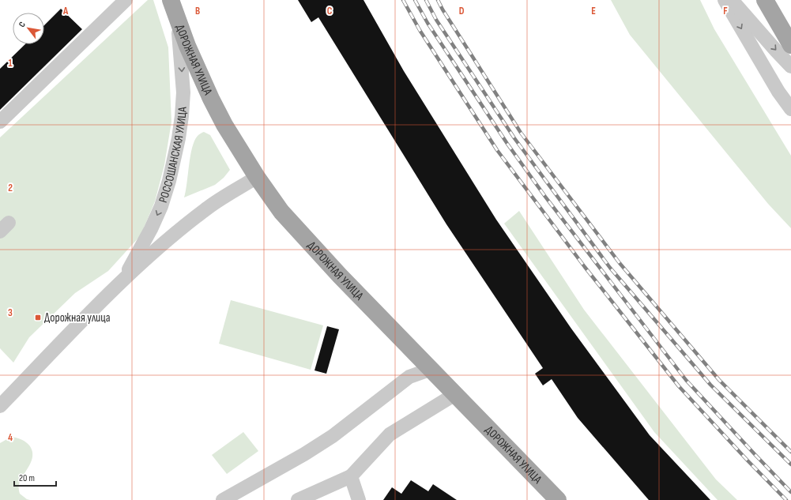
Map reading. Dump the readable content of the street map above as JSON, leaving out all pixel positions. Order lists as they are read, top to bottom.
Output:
{
  "streets": {
    "main road": ["ДОРОЖНАЯ УЛИЦА"],
    "street": ["РОССОШАНСКАЯ УЛИЦА"]
  },
  "crossings": [
    ["ДОРОЖНАЯ УЛИЦА", "РОССОШАНСКАЯ УЛИЦА"]
  ],
  "one_way": ["РОССОШАНСКАЯ УЛИЦА"],
  "places": {
    "transit": ["Дорожная улица"]
  },
  "scale_bar": "20 m",
  "north": "top left",
  "grid": {
    "columns": [
      "A",
      "B",
      "C",
      "D",
      "E",
      "F"
    ],
    "rows": [
      "1",
      "2",
      "3",
      "4"
    ]
  }
}
